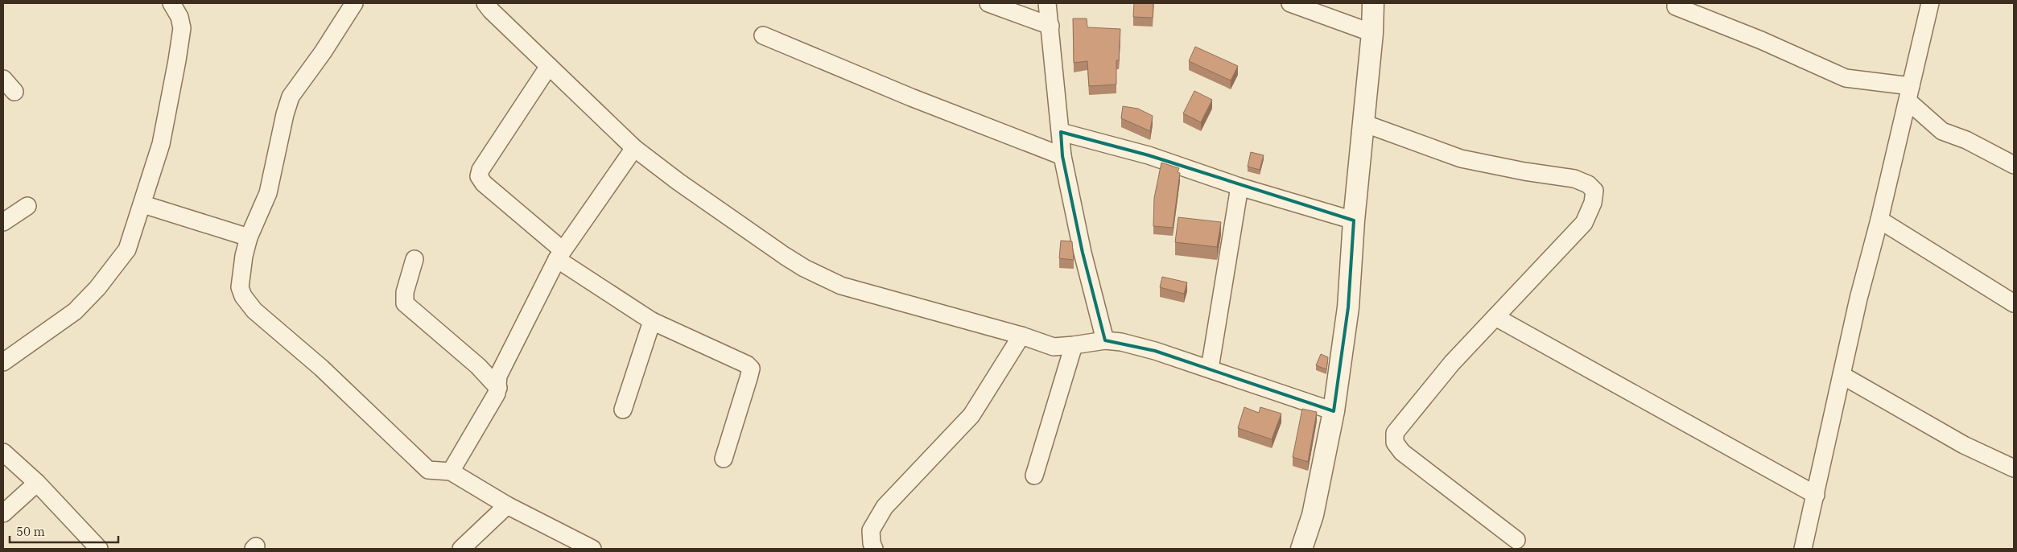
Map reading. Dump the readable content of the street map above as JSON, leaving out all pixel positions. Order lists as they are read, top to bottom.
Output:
{
  "scale_bar": "50 m"
}
